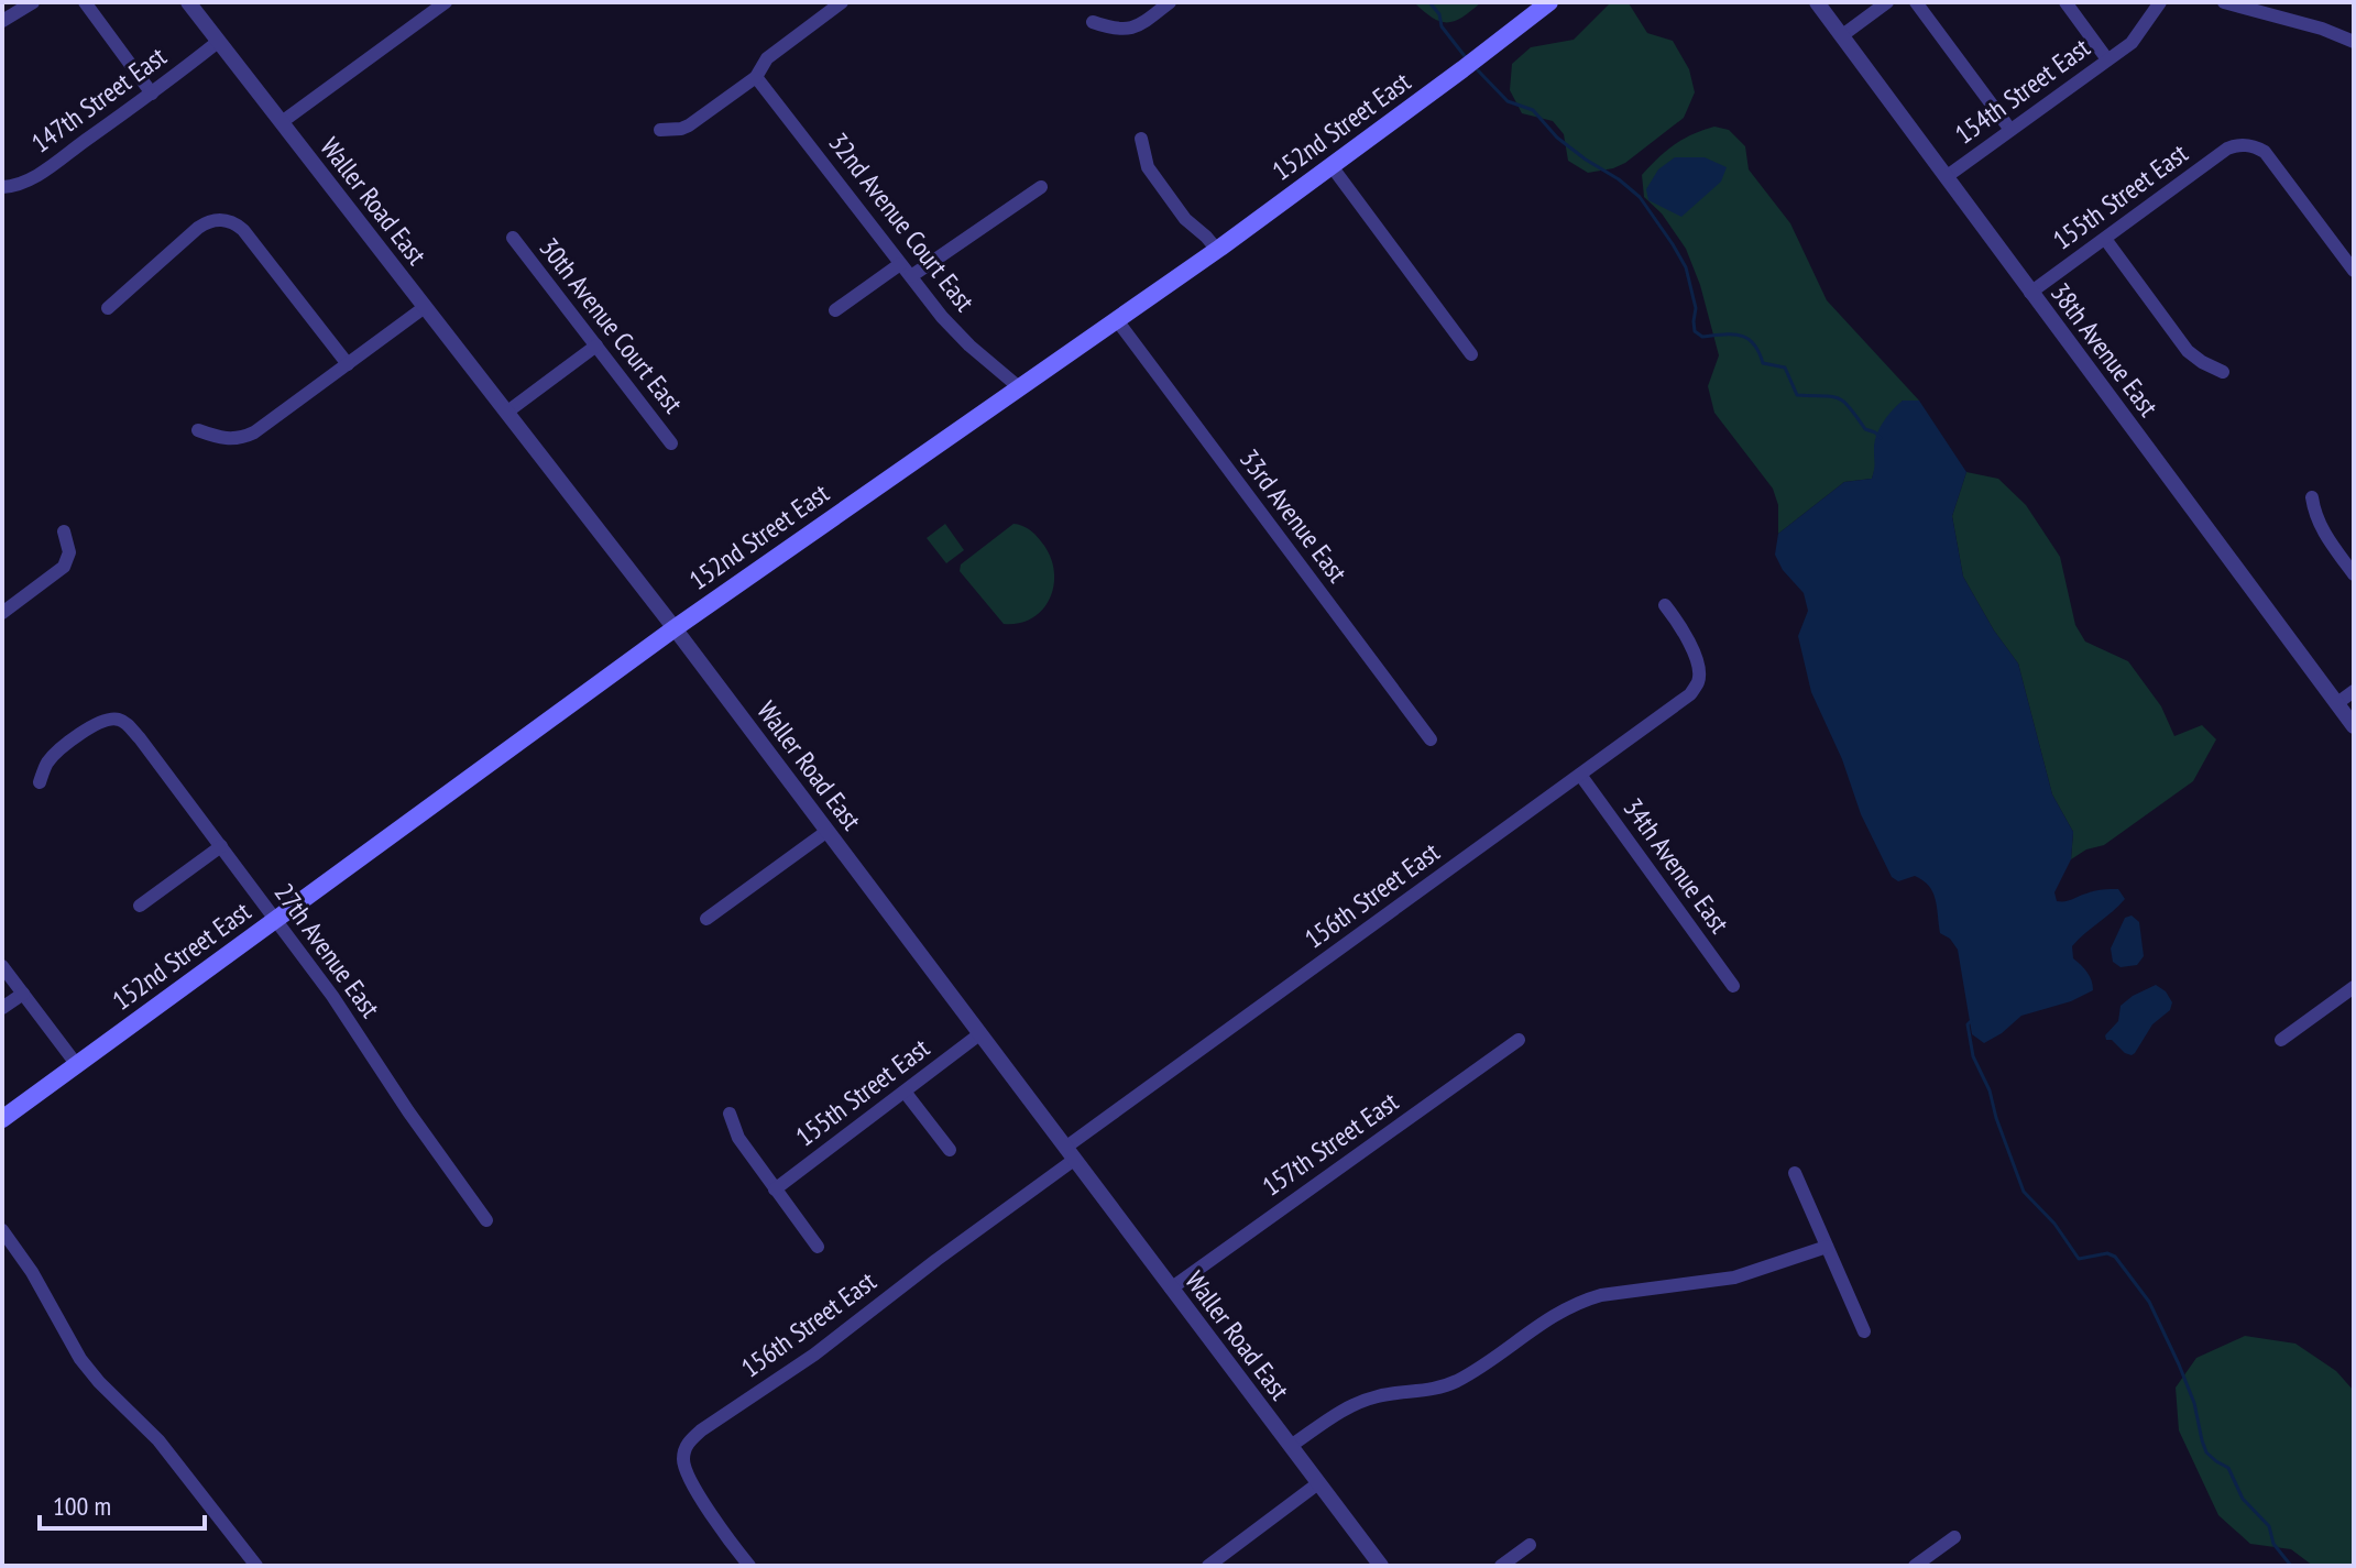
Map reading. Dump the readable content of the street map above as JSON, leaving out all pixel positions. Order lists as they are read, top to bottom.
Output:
{
  "streets": {
    "main road": ["152nd Street East"],
    "street": [
      "154th Street East",
      "147th Street East",
      "155th Street East",
      "Waller Road East",
      "32nd Avenue Court East",
      "30th Avenue Court East",
      "38th Avenue East",
      "33rd Avenue East",
      "34th Avenue East",
      "156th Street East",
      "27th Avenue East",
      "157th Street East"
    ]
  },
  "crossings": [
    ["154th Street East", "38th Avenue East"],
    ["147th Street East", "Waller Road East"],
    ["152nd Street East", "Waller Road East"],
    ["152nd Street East", "32nd Avenue Court East"],
    ["152nd Street East", "33rd Avenue East"],
    ["152nd Street East", "27th Avenue East"],
    ["155th Street East", "Waller Road East"],
    ["155th Street East", "38th Avenue East"],
    ["Waller Road East", "156th Street East"],
    ["Waller Road East", "157th Street East"],
    ["34th Avenue East", "156th Street East"]
  ],
  "scale_bar": "100 m"
}
